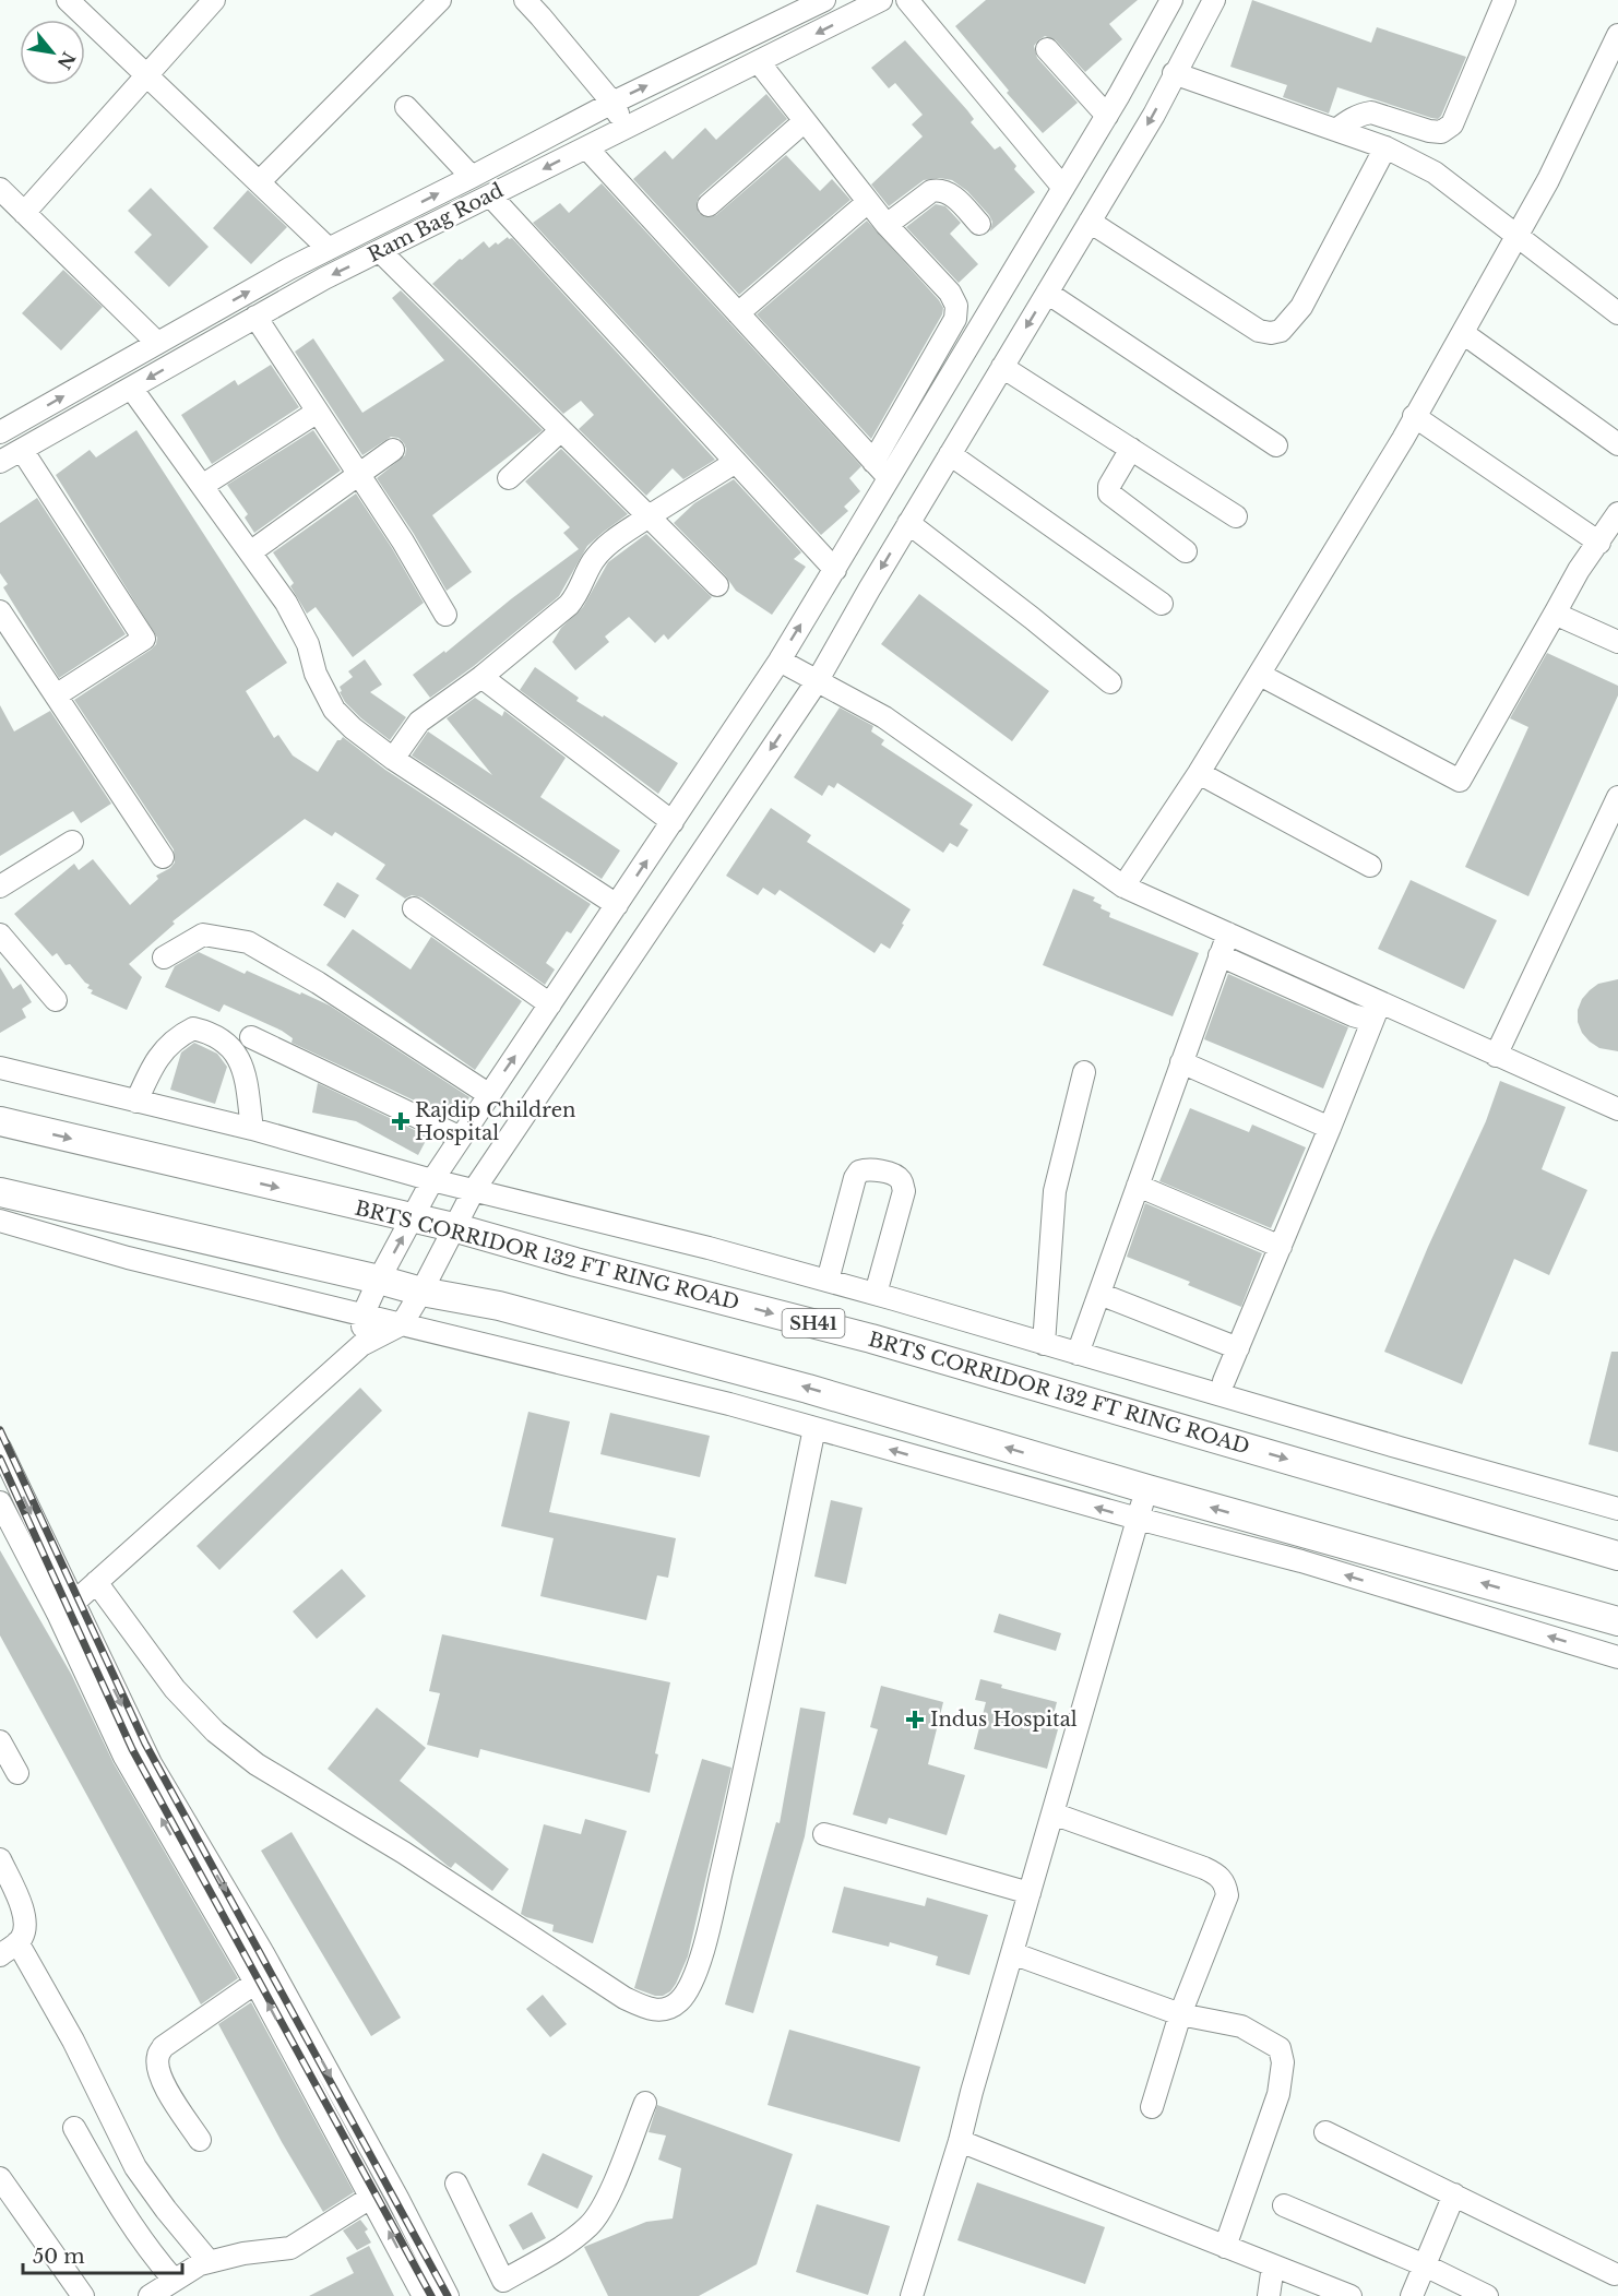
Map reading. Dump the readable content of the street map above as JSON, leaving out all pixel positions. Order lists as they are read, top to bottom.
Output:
{
  "streets": {
    "main road": ["BRTS CORRIDOR 132 FT RING ROAD", "SH41"],
    "street": ["Ram Bag Road"]
  },
  "places": {
    "health": ["Rajdip Children Hospital", "Indus Hospital"]
  },
  "scale_bar": "50 m",
  "north": "bottom right"
}
